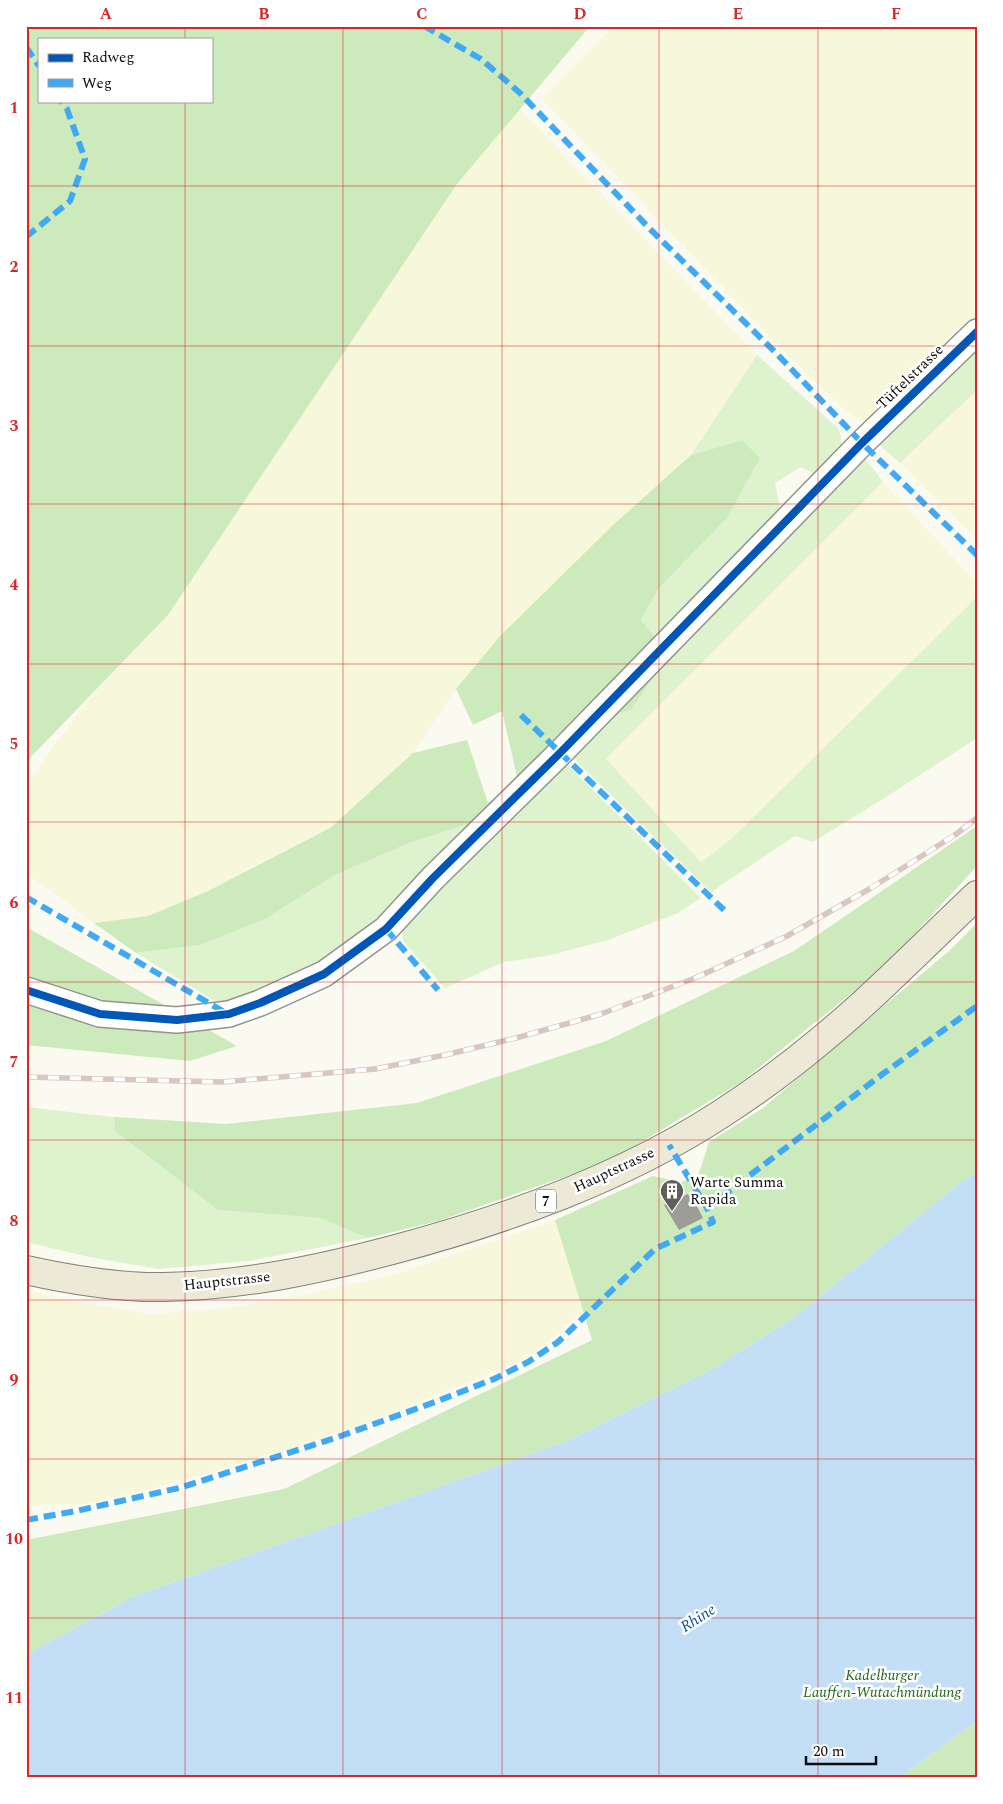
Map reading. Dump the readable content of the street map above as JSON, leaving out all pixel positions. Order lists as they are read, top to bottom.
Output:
{
  "streets": {
    "main road": ["Hauptstrasse", "7"],
    "street": ["Tüftelstrasse"]
  },
  "water": ["Rhine"],
  "parks": ["Kadelburger Lauffen-Wutachmündung"],
  "places": {
    "building": ["Warte Summa Rapida"]
  },
  "legend": ["Radweg", "Weg"],
  "scale_bar": "20 m",
  "grid": {
    "columns": [
      "A",
      "B",
      "C",
      "D",
      "E",
      "F"
    ],
    "rows": [
      "1",
      "2",
      "3",
      "4",
      "5",
      "6",
      "7",
      "8",
      "9",
      "10",
      "11"
    ]
  }
}
